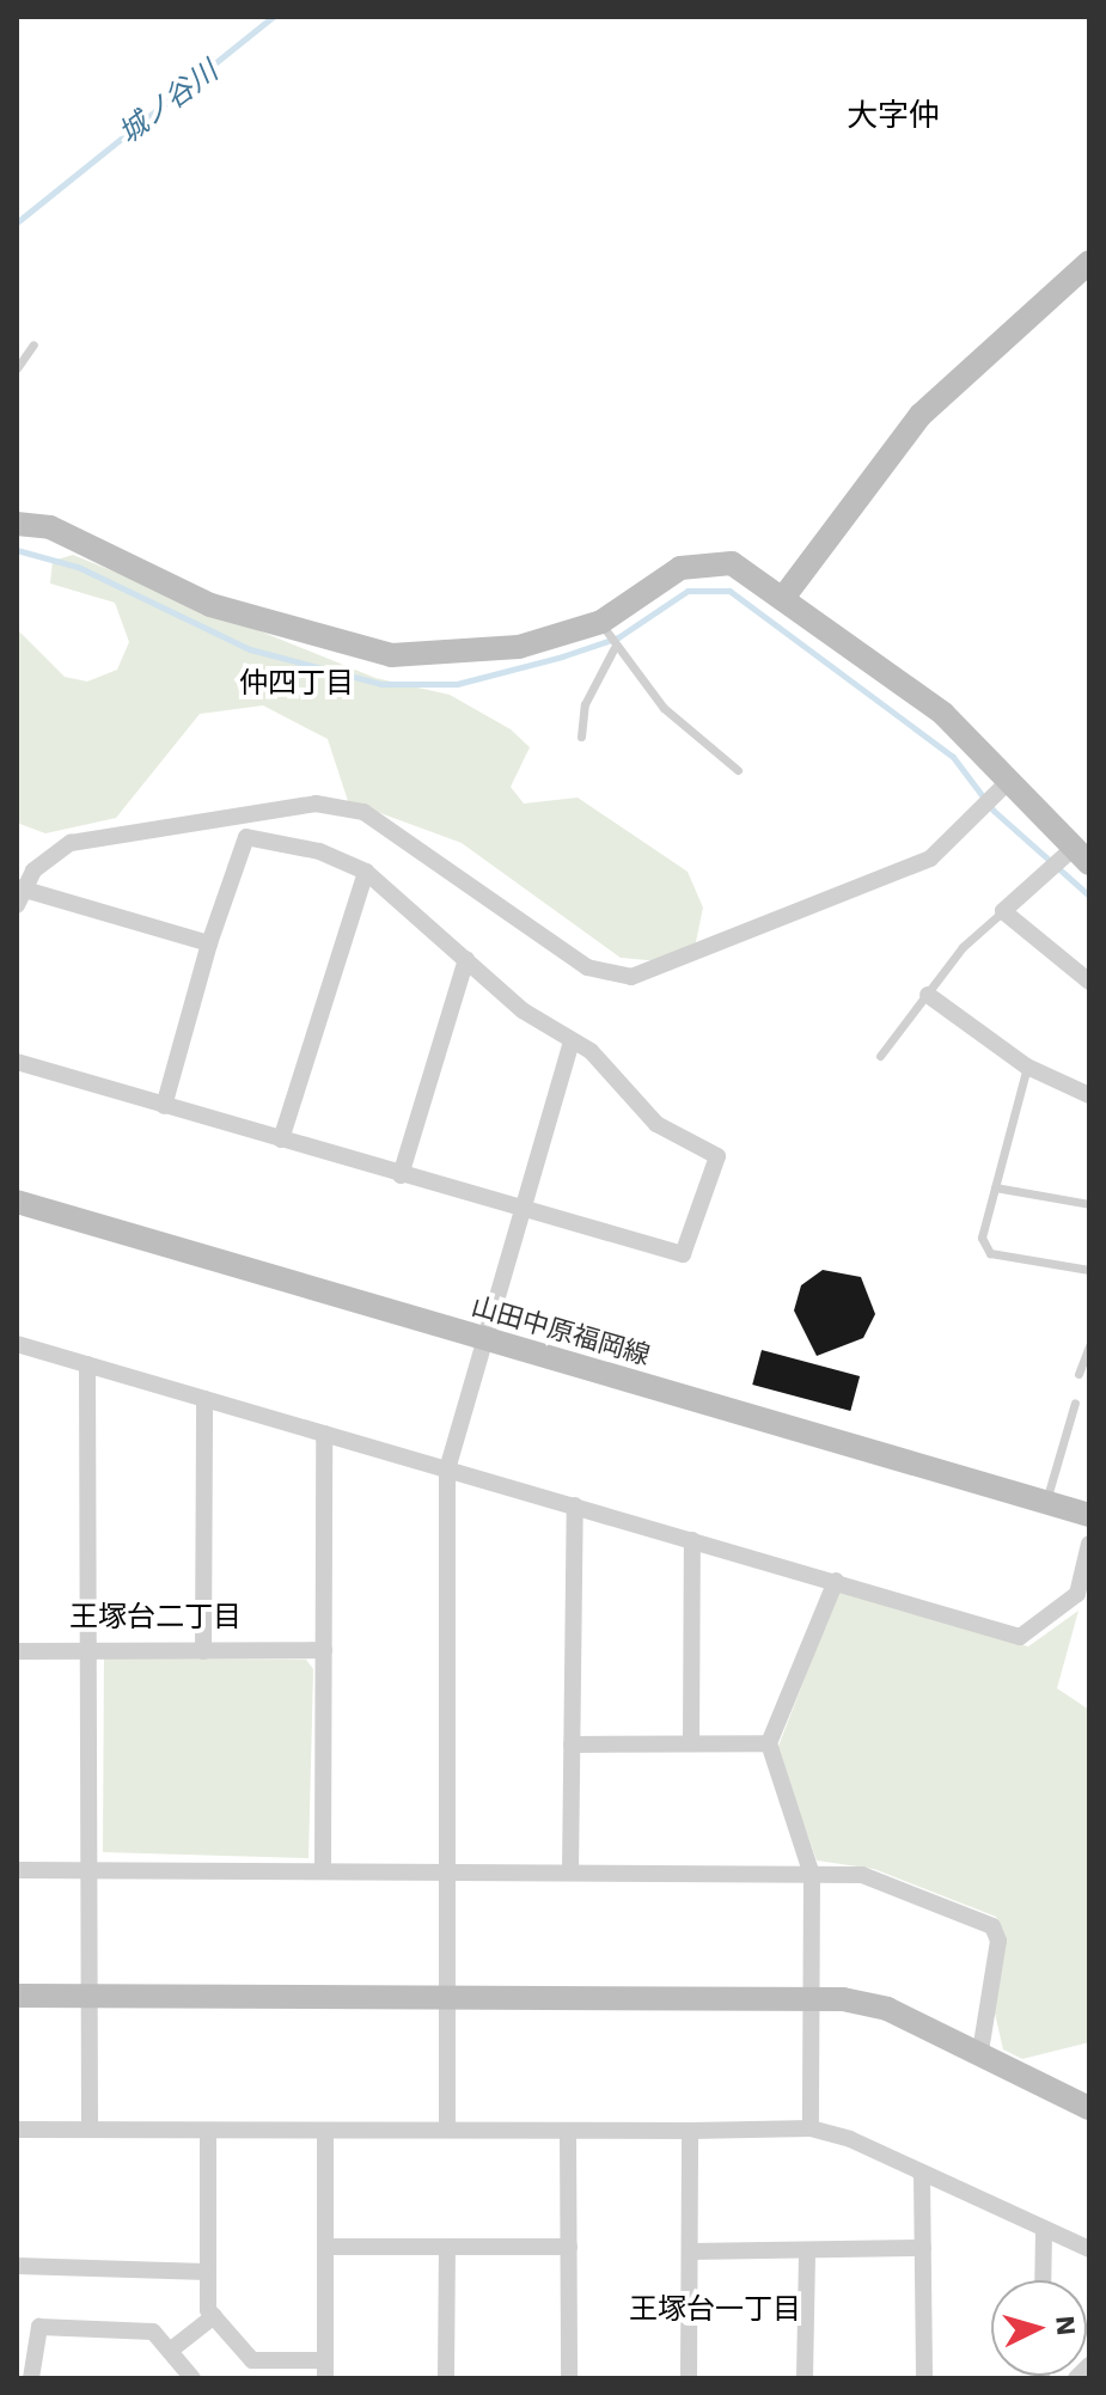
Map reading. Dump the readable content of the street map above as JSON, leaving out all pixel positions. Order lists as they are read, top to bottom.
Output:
{
  "streets": {
    "street": ["山田中原福岡線"]
  },
  "districts": [
    "大字仲",
    "仲四丁目",
    "王塚台二丁目",
    "王塚台一丁目"
  ],
  "water": ["城ノ谷川"],
  "north": "right"
}
